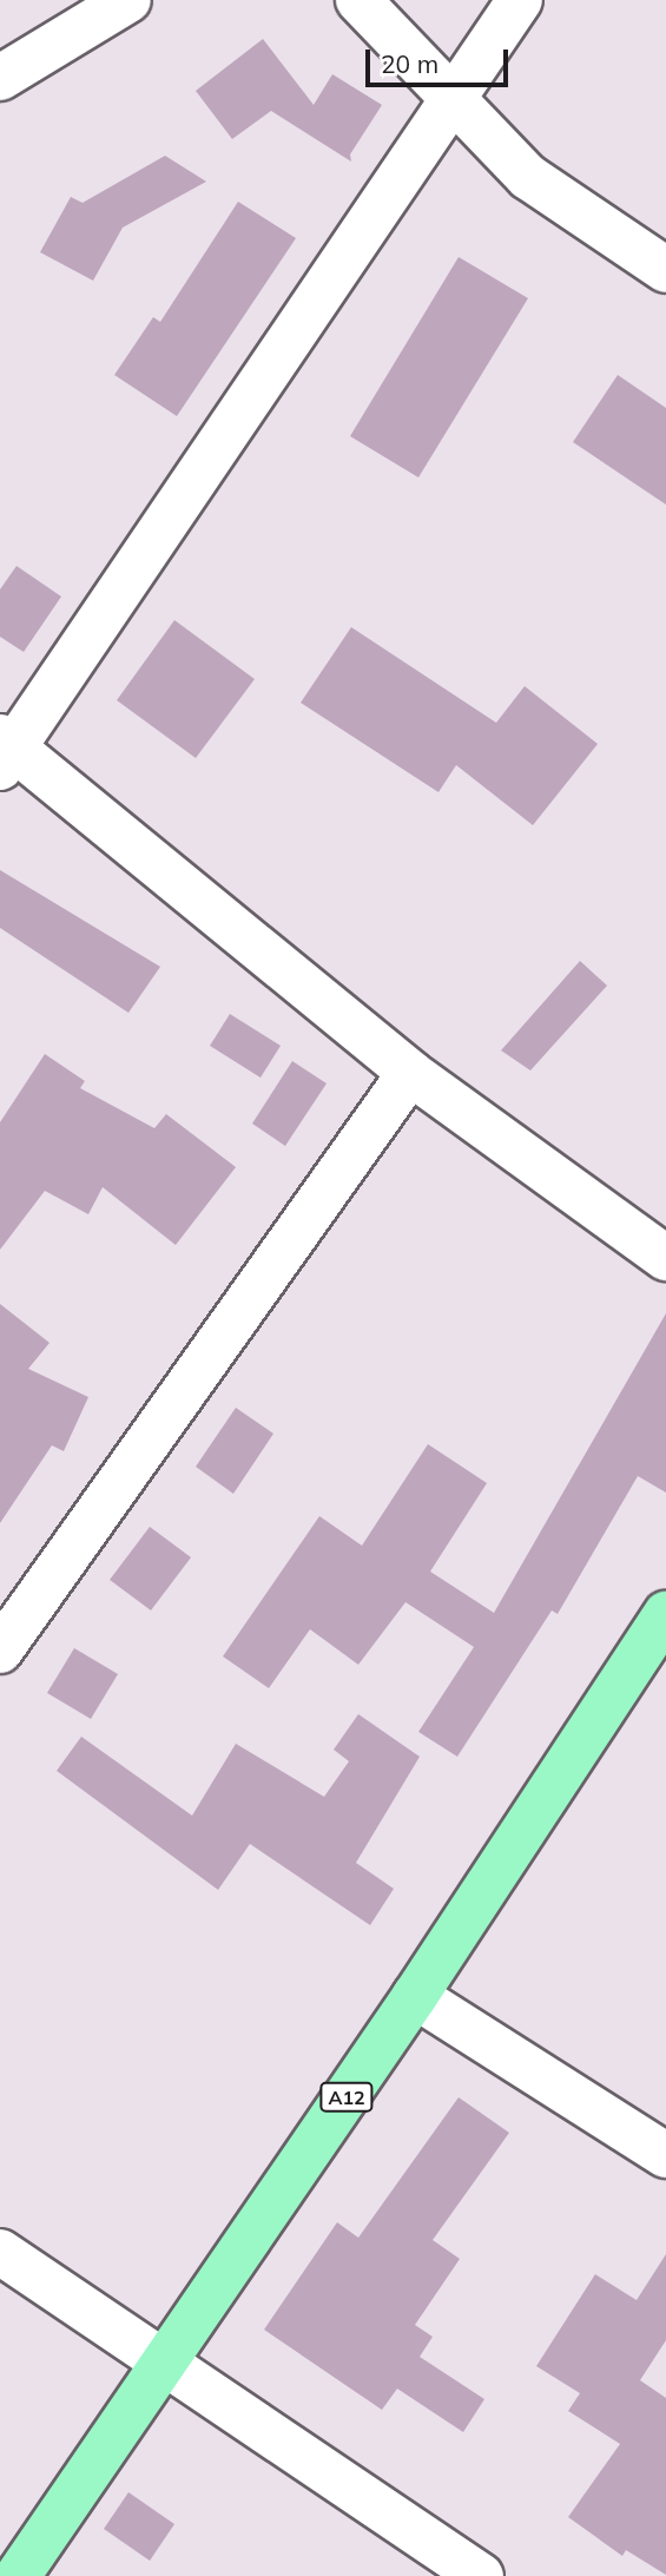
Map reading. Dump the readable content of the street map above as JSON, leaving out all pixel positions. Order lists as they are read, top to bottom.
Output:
{
  "streets": {
    "main road": ["A12"]
  },
  "scale_bar": "20 m"
}
